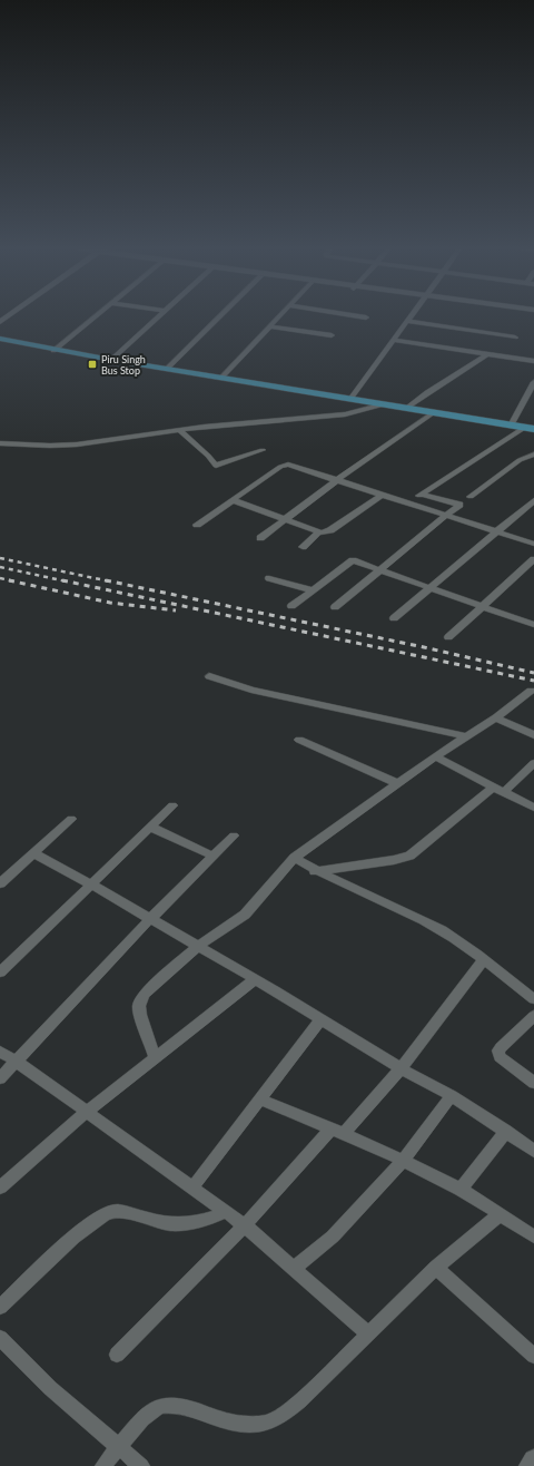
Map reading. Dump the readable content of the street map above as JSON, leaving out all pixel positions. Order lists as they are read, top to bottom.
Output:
{
  "places": {
    "transit": ["Piru Singh Bus Stop"]
  }
}
